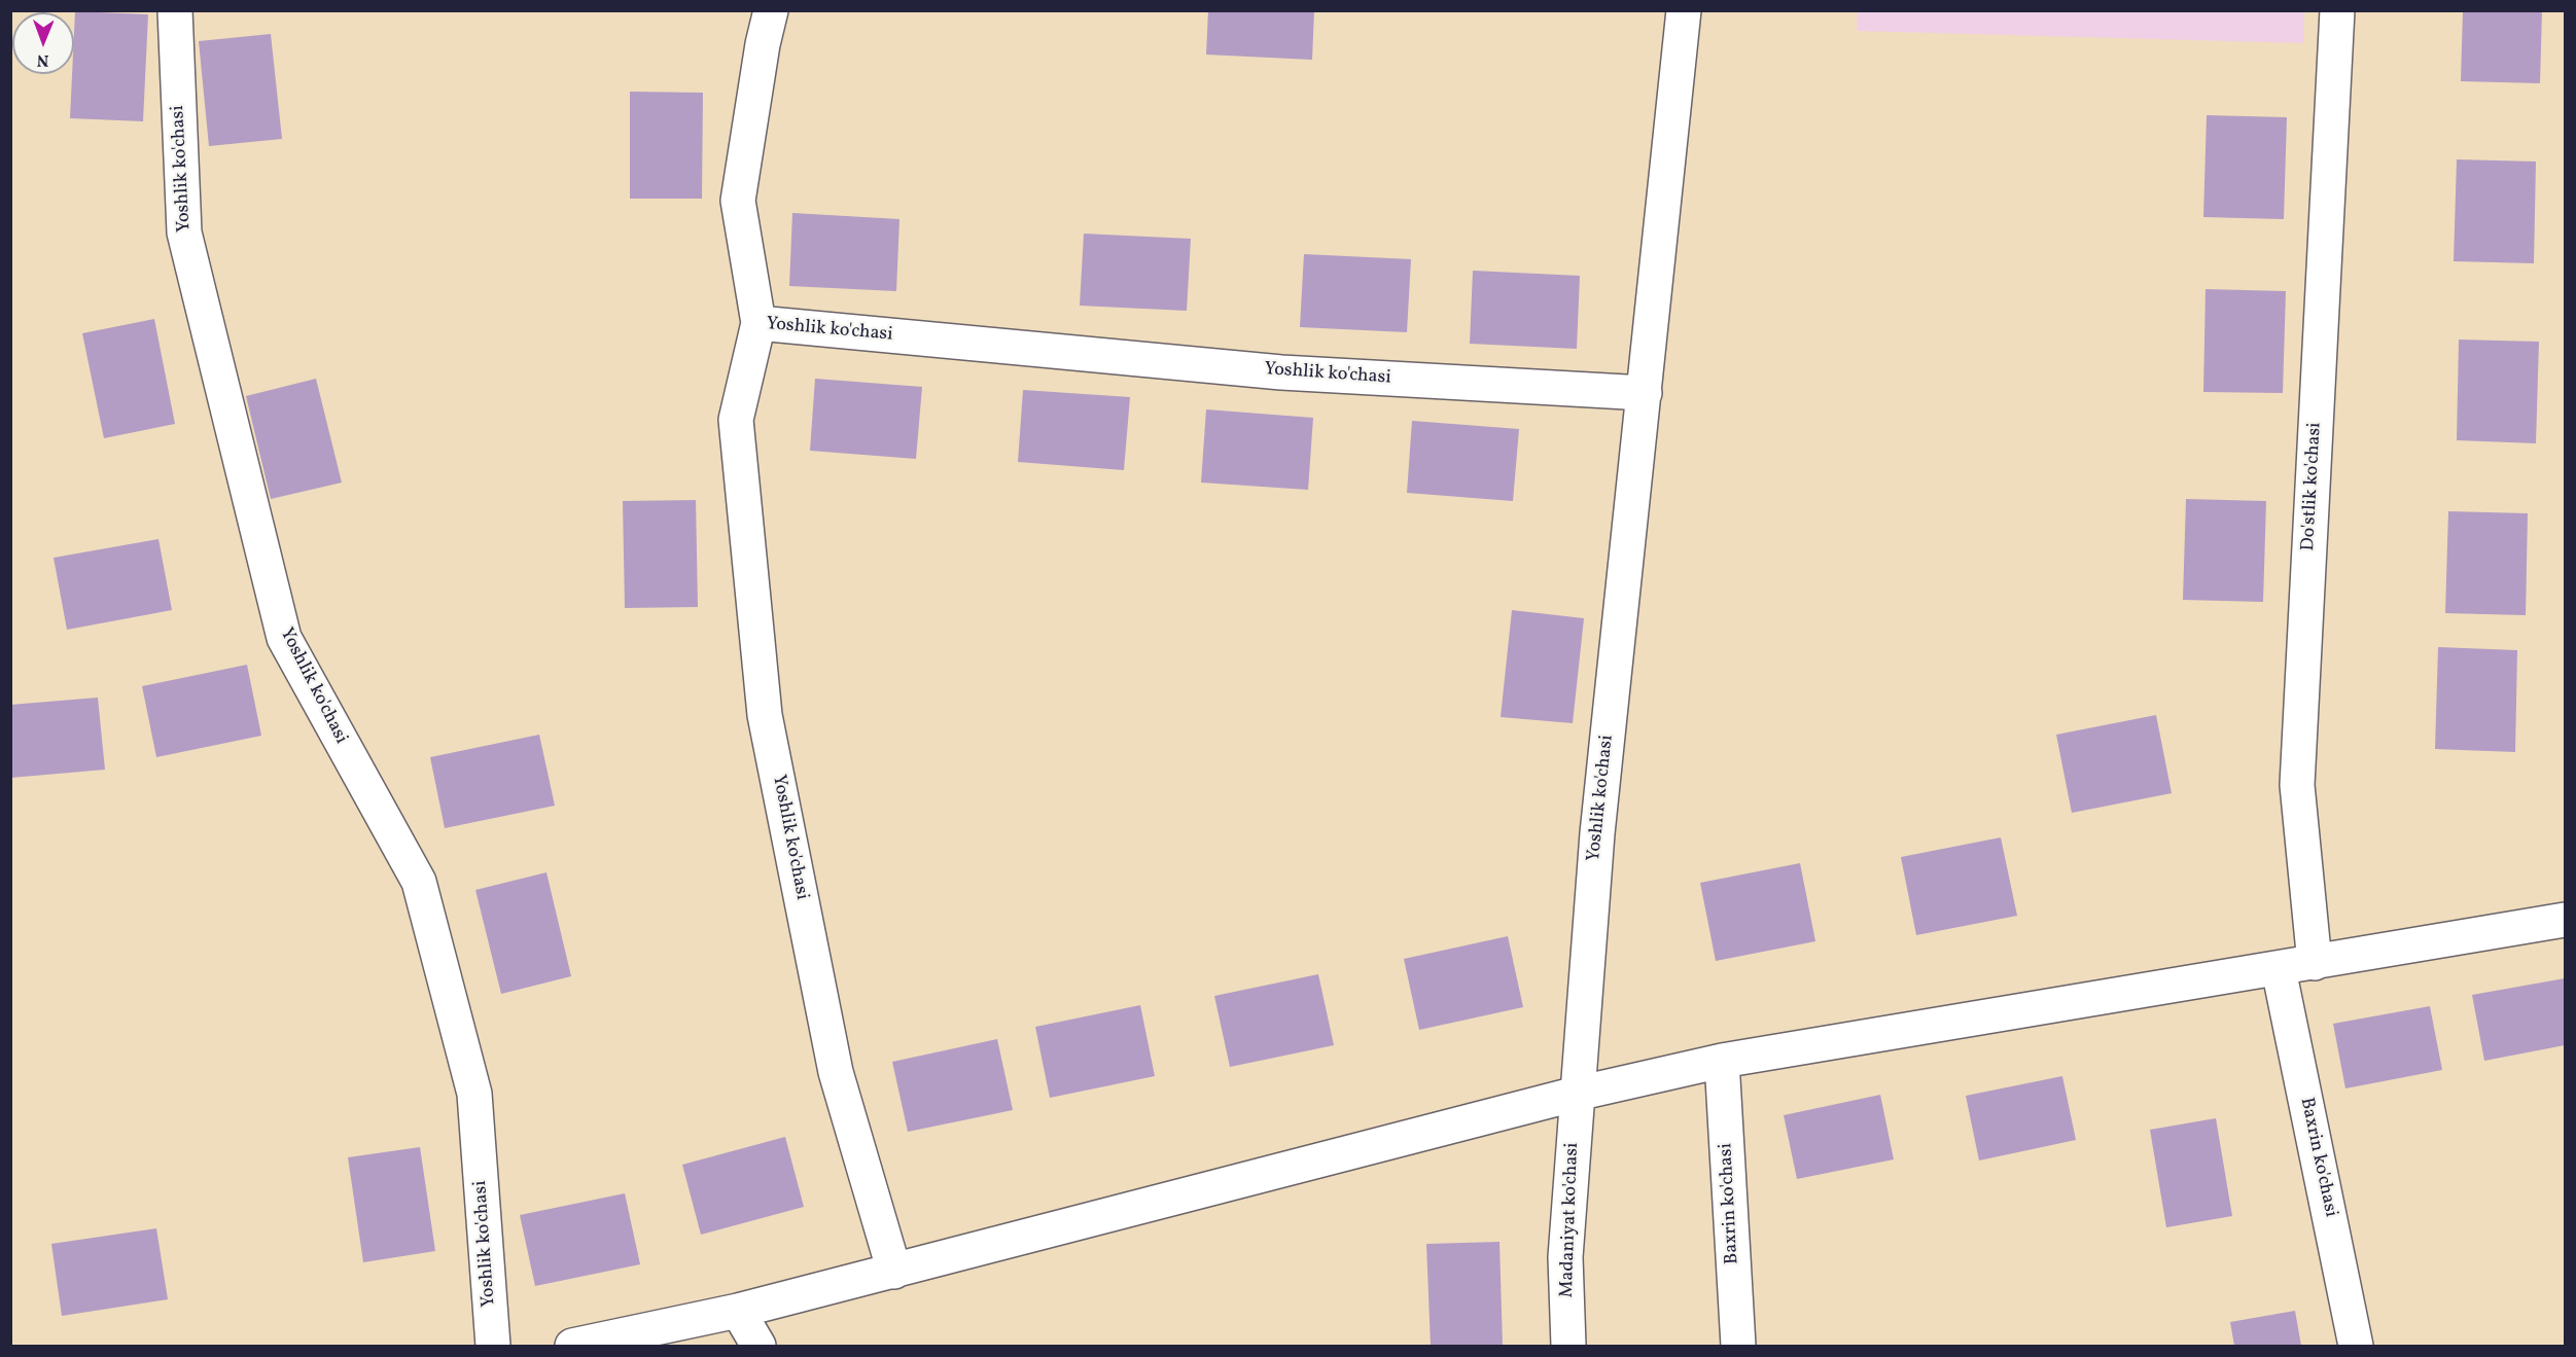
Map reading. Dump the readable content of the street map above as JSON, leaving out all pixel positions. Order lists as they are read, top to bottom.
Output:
{
  "streets": {
    "street": [
      "Yoshlik ko'chasi",
      "Do'stlik ko'chasi",
      "Baxrin ko'chasi",
      "Madaniyat ko'chasi"
    ]
  },
  "crossings": [
    ["Yoshlik ko'chasi", "Madaniyat ko'chasi"]
  ],
  "north": "bottom"
}
